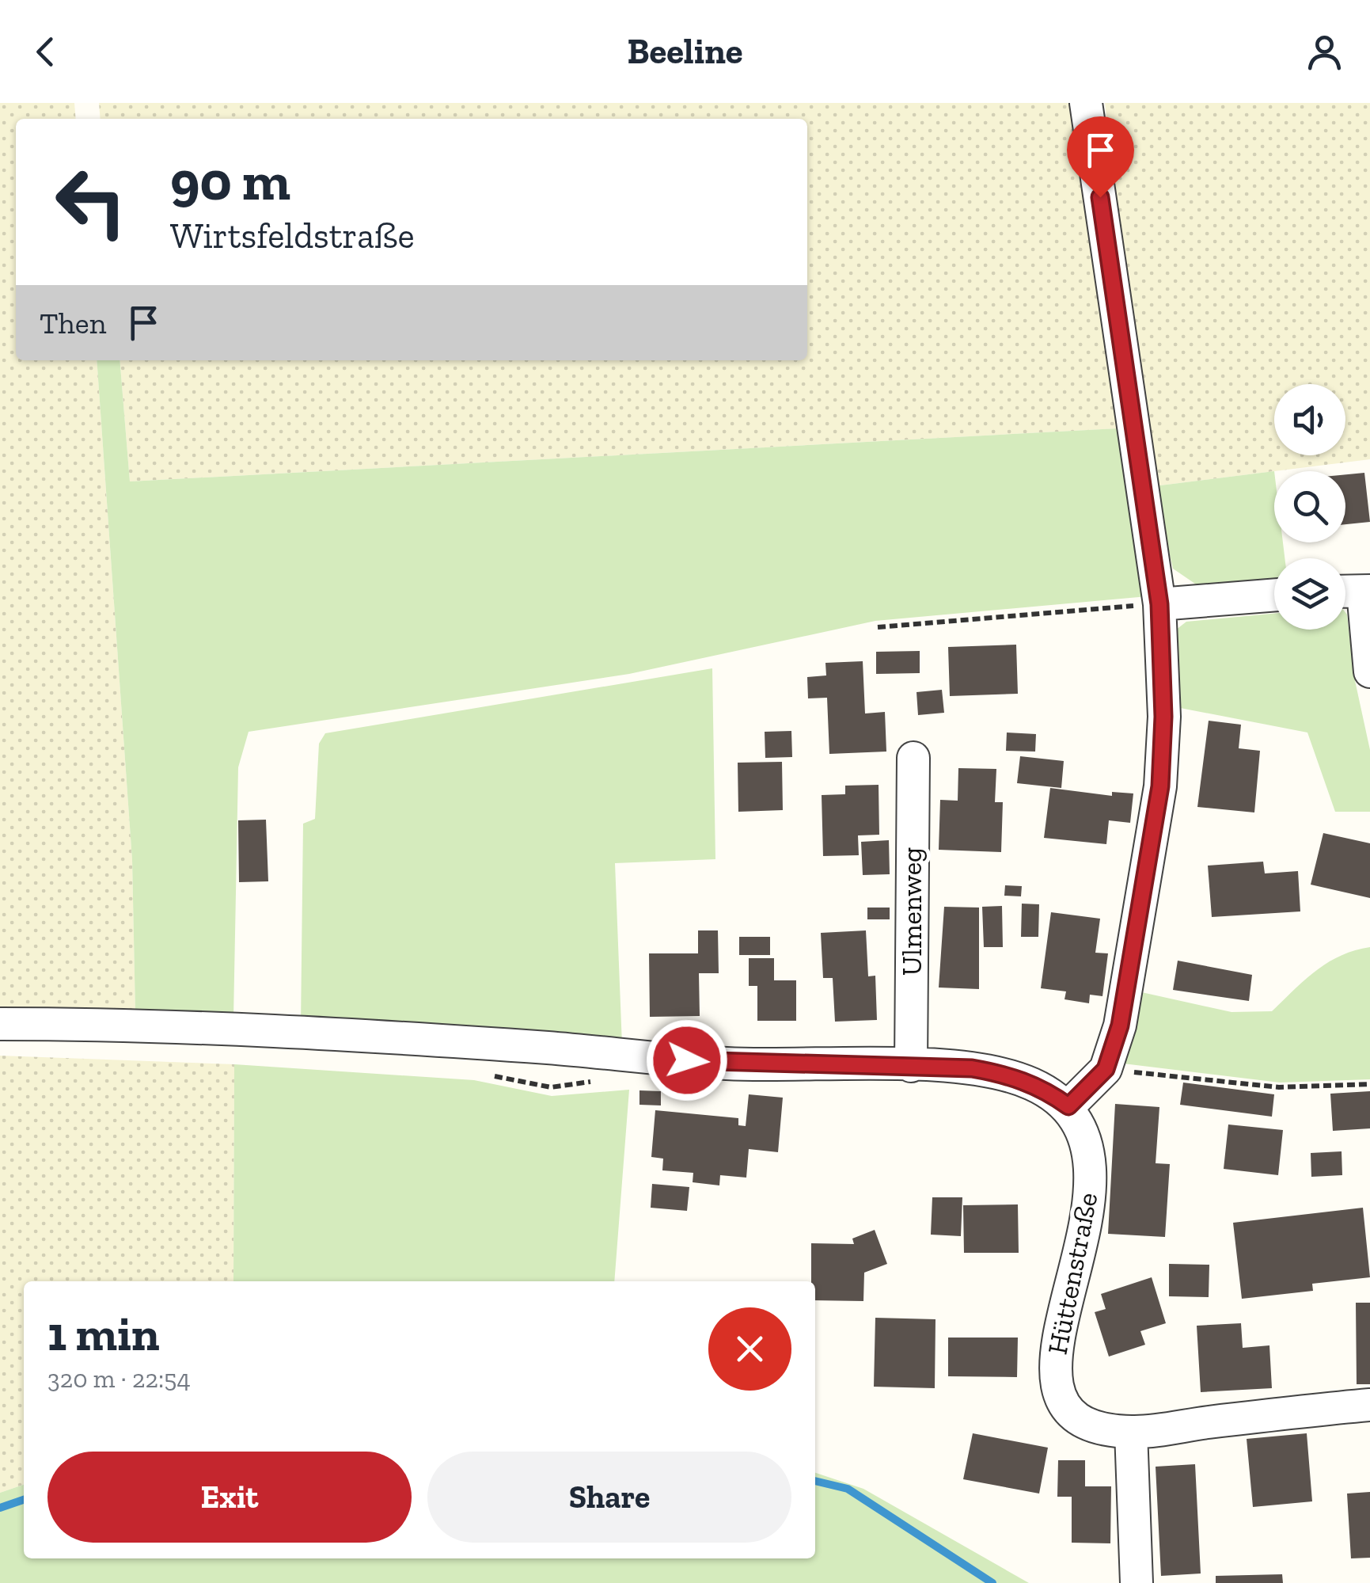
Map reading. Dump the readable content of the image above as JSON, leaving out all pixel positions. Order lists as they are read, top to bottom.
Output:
{
  "streets": {
    "street": ["Ulmenweg", "Hüttenstraße"]
  },
  "page": {
    "header": "Beeline",
    "turn": ["90 m", "Wirtsfeldstraße"],
    "then": "Then",
    "heading": ["1 min", "320 m · 22:54"],
    "buttons": ["Exit", "Share"]
  }
}
